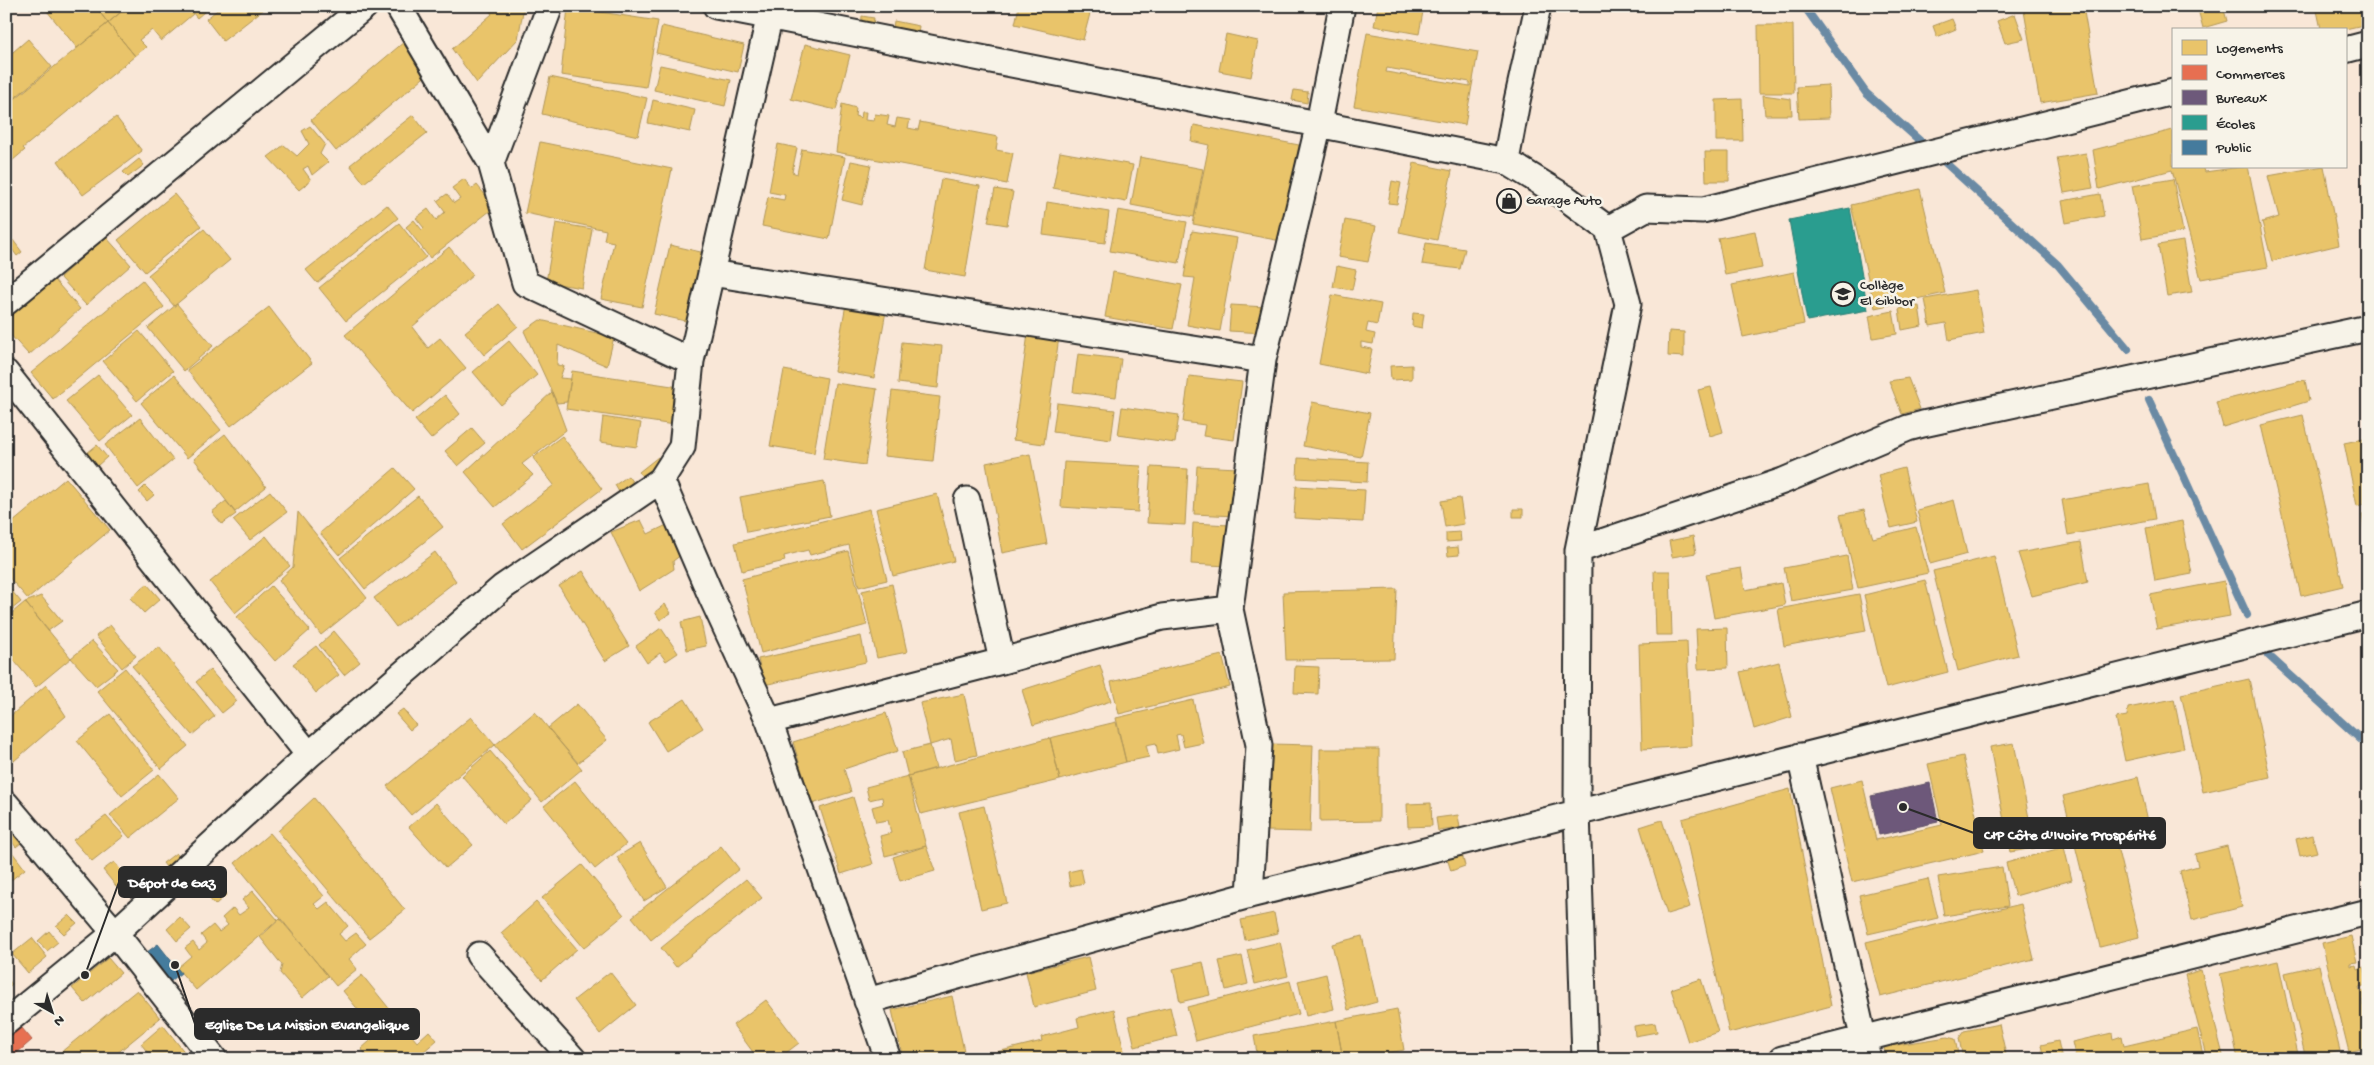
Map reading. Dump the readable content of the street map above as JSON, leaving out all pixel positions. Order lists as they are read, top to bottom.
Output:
{
  "places": {
    "shop": ["Garage Auto"],
    "school or university": ["Collège El Gibbor"],
    "other": ["CIP Côte d'Ivoire Prospérité", "Eglise De La Mission Evangelique", "Dépot de Gaz"]
  },
  "legend": [
    "Logements",
    "Commerces",
    "Bureaux",
    "Écoles",
    "Public"
  ],
  "north": "bottom right"
}
